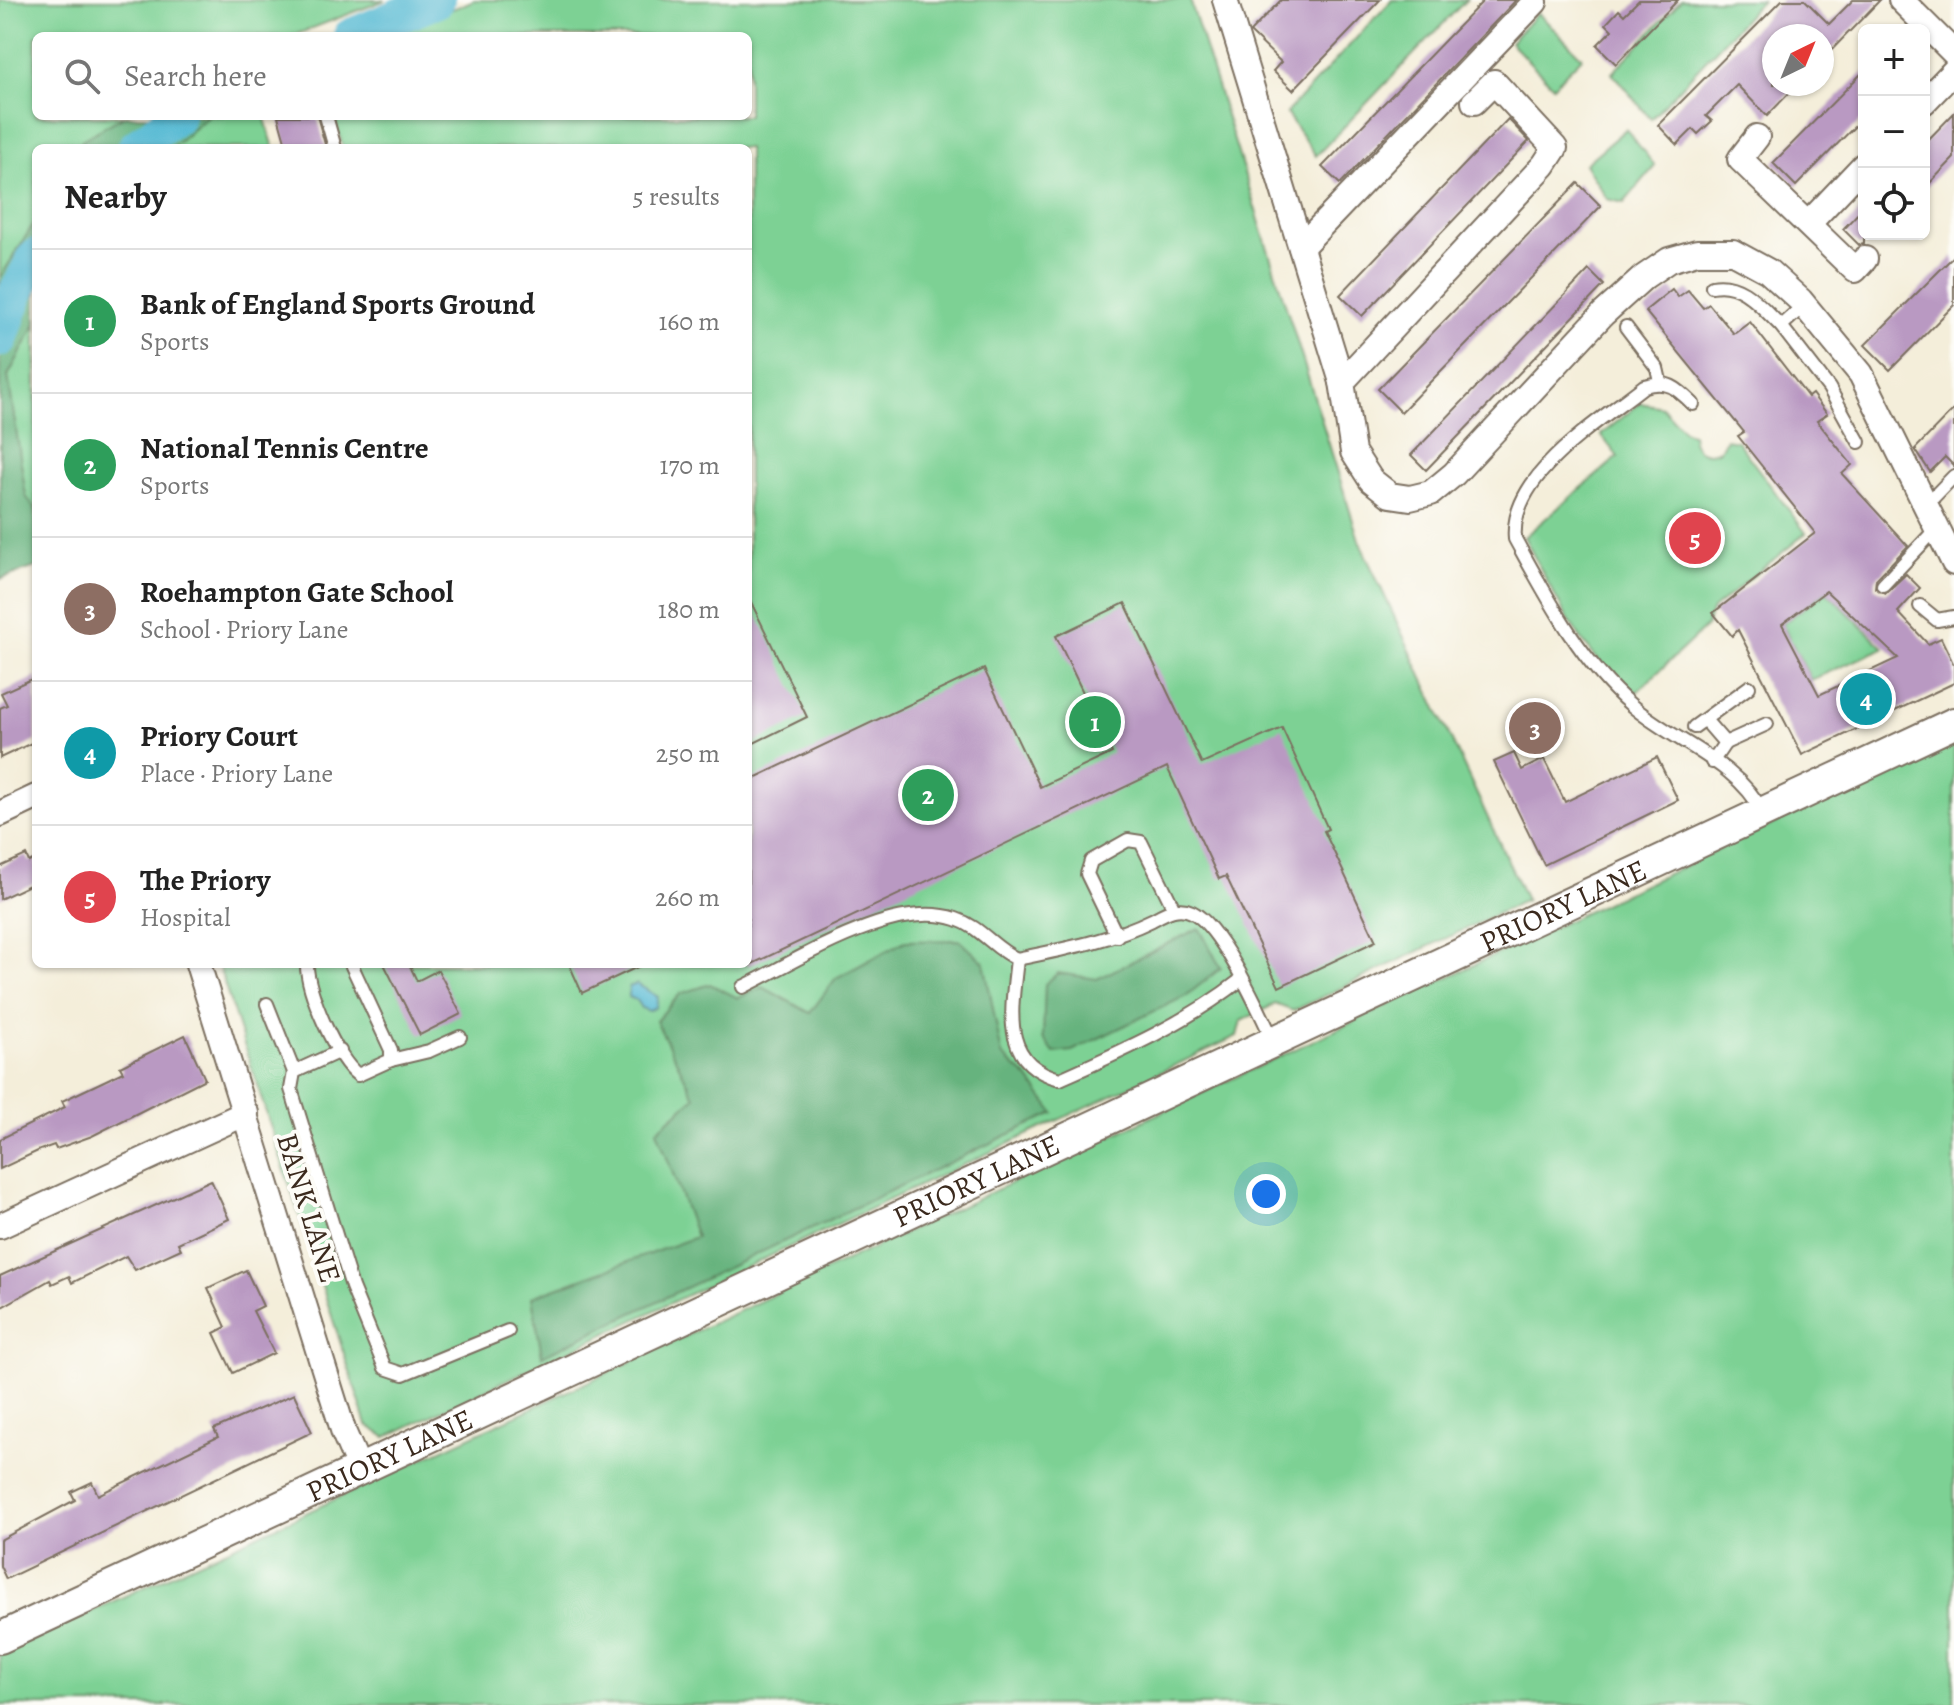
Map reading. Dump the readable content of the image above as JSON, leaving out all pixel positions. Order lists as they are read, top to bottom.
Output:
{
  "streets": {
    "street": ["PRIORY LANE", "BANK LANE"]
  },
  "crossings": [
    ["PRIORY LANE", "BANK LANE"]
  ],
  "north": "top right",
  "page": {
    "map_buttons": ["+", "−"],
    "search": "Search here",
    "heading": ["Nearby", "5 results"],
    "list": [
      {
        "mark": "1",
        "name": "Bank of England Sports Ground",
        "note": "Sports",
        "value": "160 m"
      },
      {
        "mark": "2",
        "name": "National Tennis Centre",
        "note": "Sports",
        "value": "170 m"
      },
      {
        "mark": "3",
        "name": "Roehampton Gate School",
        "note": "School · Priory Lane",
        "value": "180 m"
      },
      {
        "mark": "4",
        "name": "Priory Court",
        "note": "Place · Priory Lane",
        "value": "250 m"
      },
      {
        "mark": "5",
        "name": "The Priory",
        "note": "Hospital",
        "value": "260 m"
      }
    ],
    "pins": [
      "5",
      "4",
      "1",
      "3",
      "2"
    ]
  }
}
